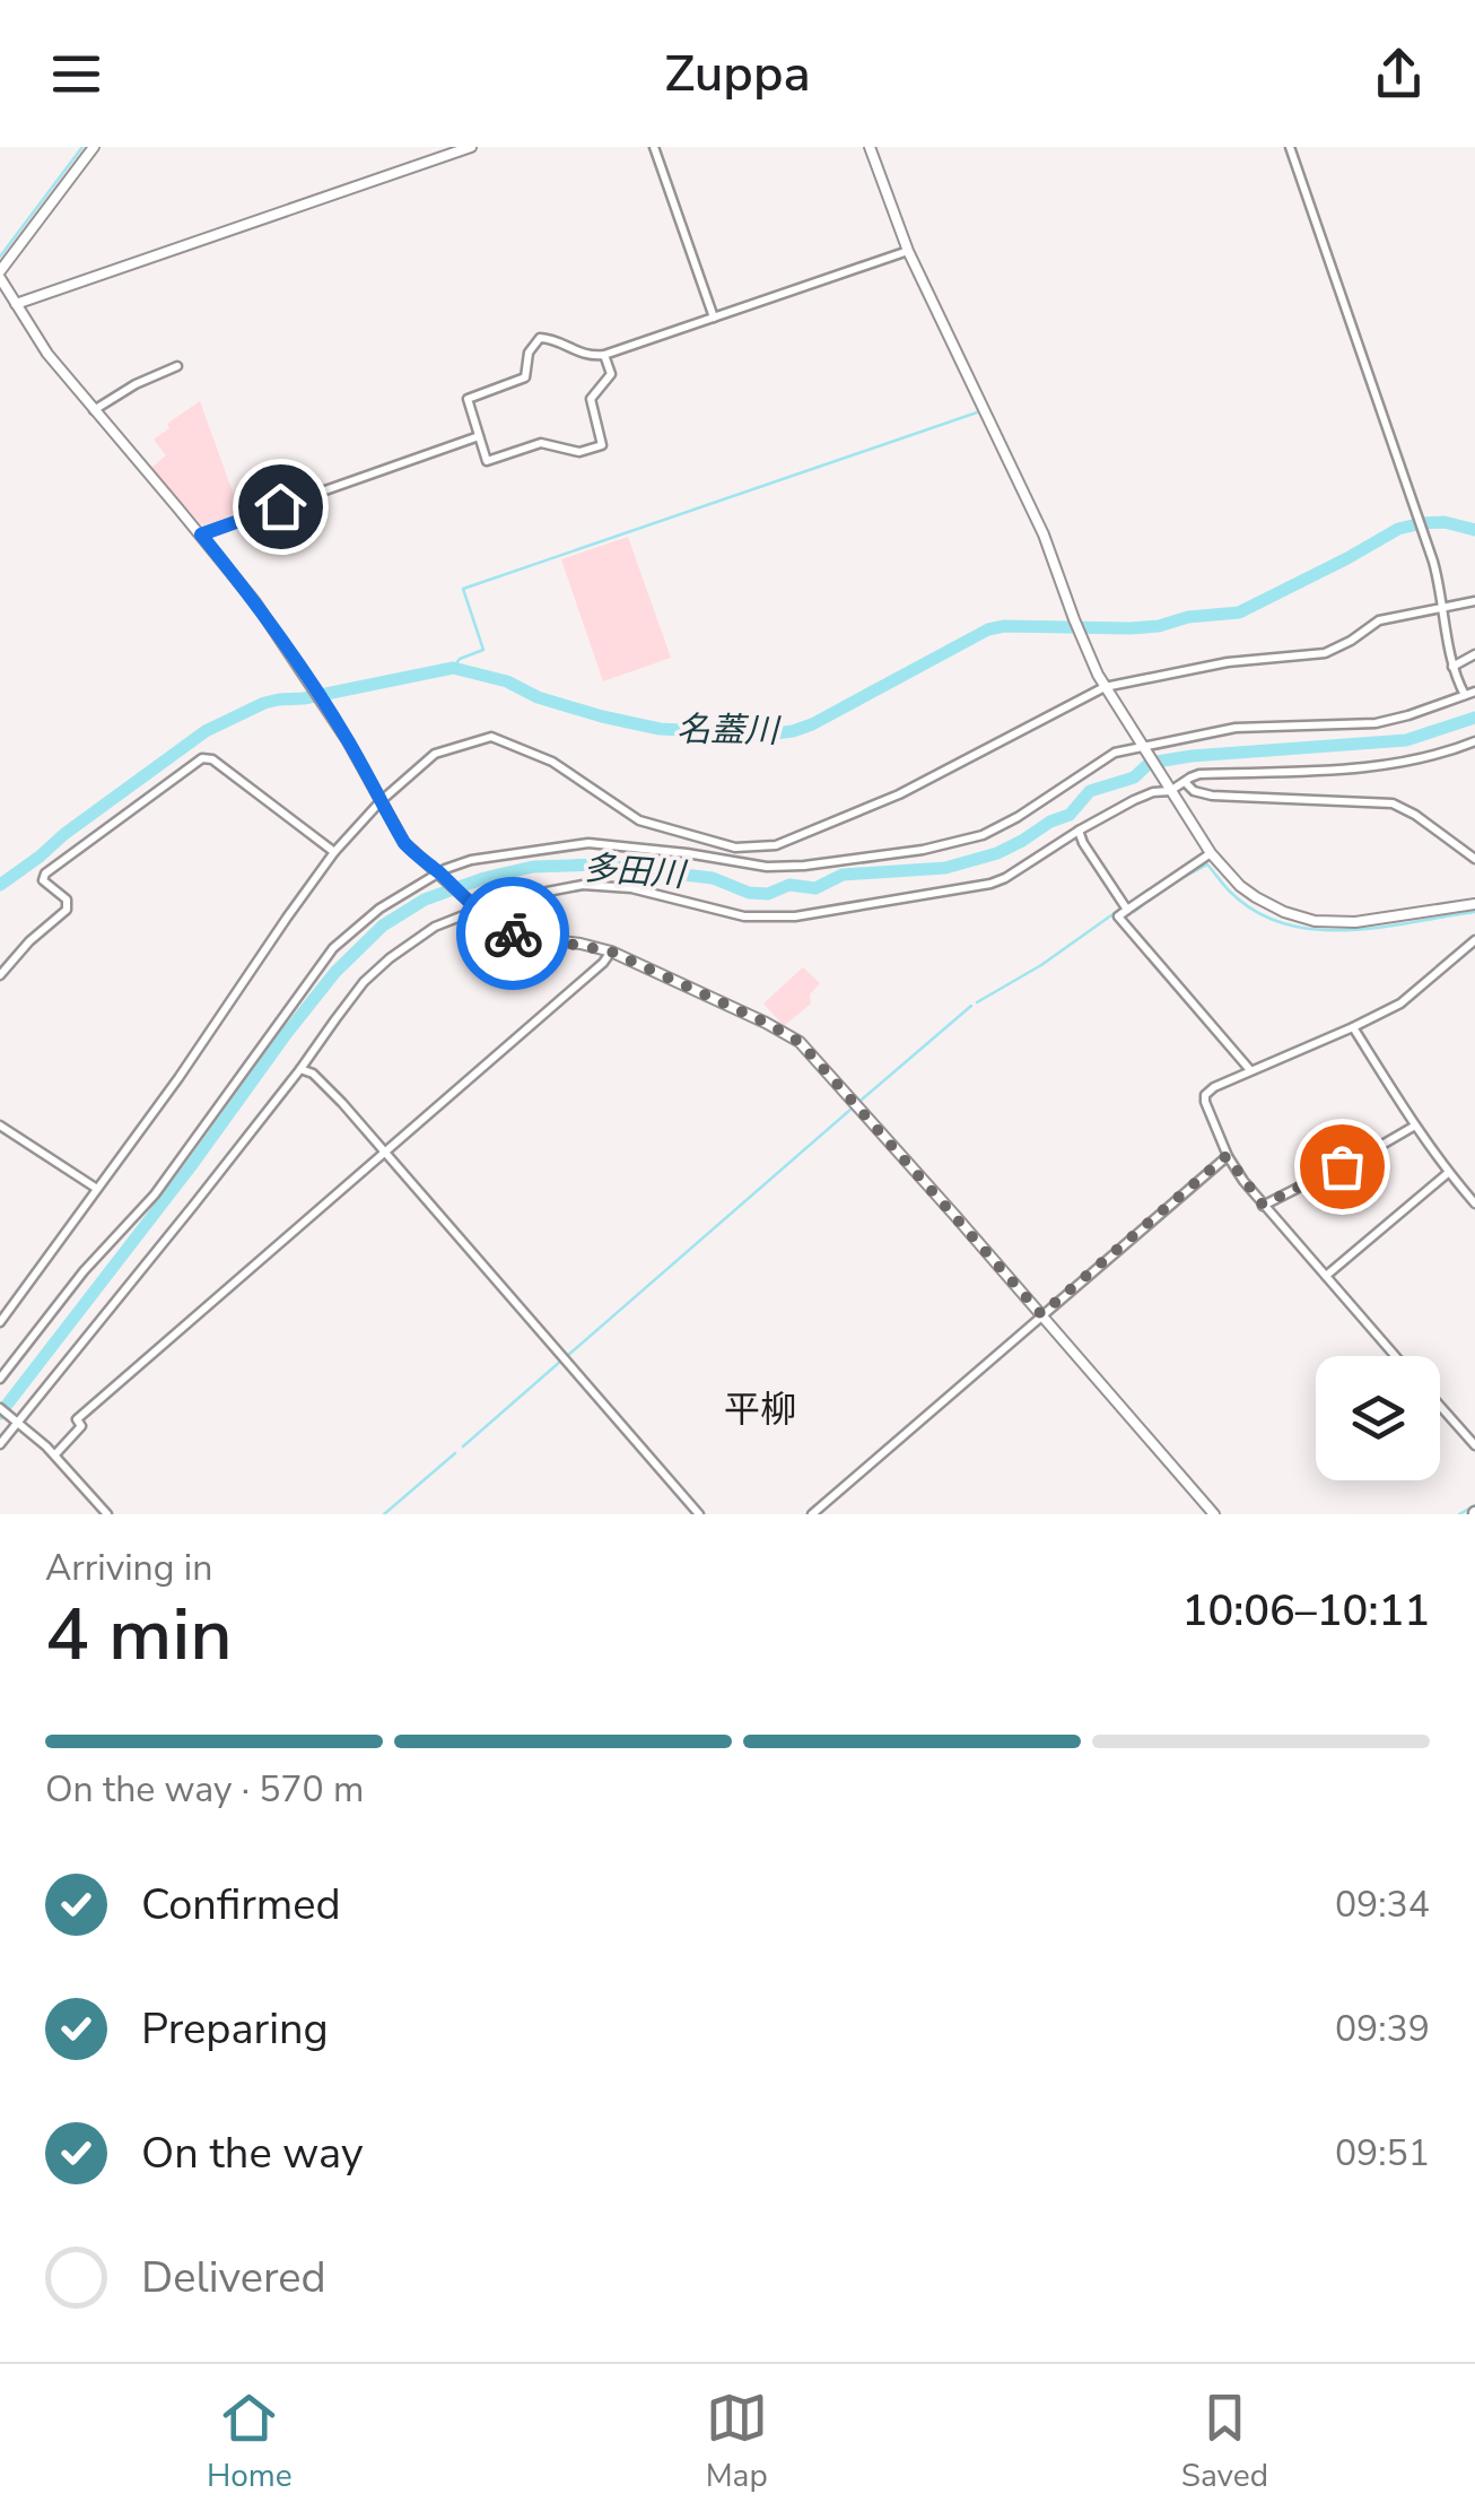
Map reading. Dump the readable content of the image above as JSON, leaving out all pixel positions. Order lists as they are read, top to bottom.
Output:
{
  "districts": ["平柳"],
  "water": ["名蓋川", "多田川"],
  "page": {
    "header": "Zuppa",
    "heading": ["4 min", "Arriving in", "10:06–10:11"],
    "bar": "On the way · 570 m",
    "list": [
      ["Confirmed", "09:34"],
      ["Preparing", "09:39"],
      ["On the way", "09:51"],
      "Delivered"
    ],
    "tabs": ["Home", "Map", "Saved"]
  }
}
